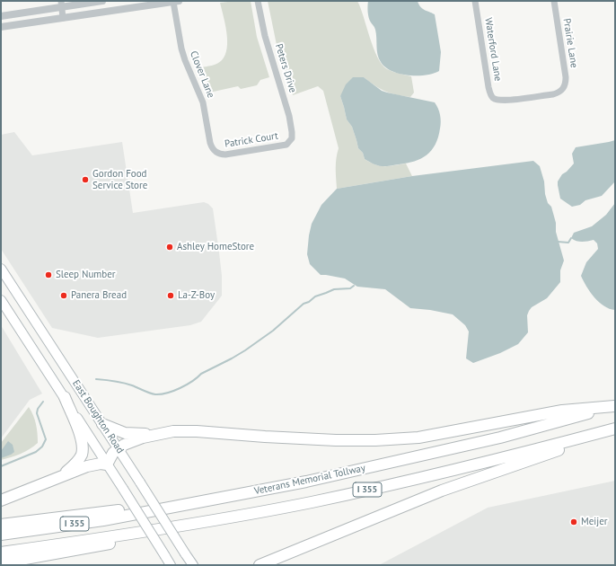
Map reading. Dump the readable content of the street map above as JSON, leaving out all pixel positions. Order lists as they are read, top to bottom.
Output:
{
  "streets": {
    "highway": ["Veterans Memorial Tollway", "I 355"],
    "main road": ["East Boughton Road"],
    "street": [
      "Prairie Lane",
      "Waterford Lane",
      "Peters Drive",
      "Clover Lane",
      "Patrick Court"
    ]
  },
  "crossings": [
    ["Prairie Lane", "Waterford Lane"],
    ["Peters Drive", "Patrick Court"],
    ["Clover Lane", "Patrick Court"]
  ],
  "places": [
    "Gordon Food Service Store",
    "Ashley HomeStore",
    "Sleep Number",
    "Panera Bread",
    "La-Z-Boy",
    "Meijer"
  ]
}
